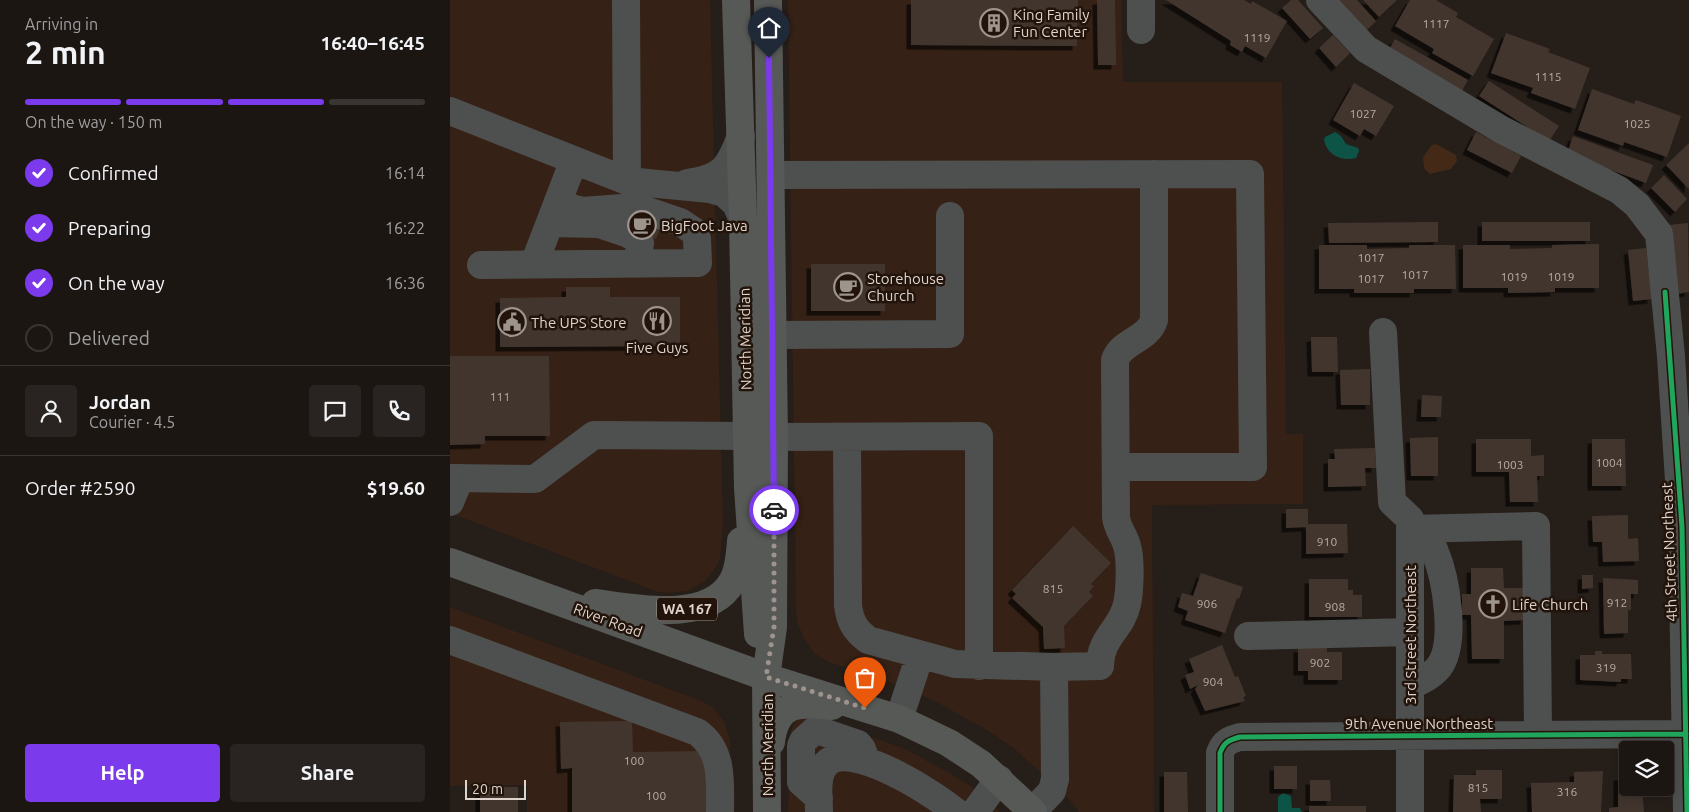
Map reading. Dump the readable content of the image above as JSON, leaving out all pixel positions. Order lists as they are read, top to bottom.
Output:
{
  "streets": {
    "main road": ["North Meridian", "WA 167", "River Road"],
    "street": ["4th Street Northeast", "3rd Street Northeast", "9th Avenue Northeast"]
  },
  "crossings": [
    ["North Meridian", "WA 167"],
    ["North Meridian", "River Road"],
    ["4th Street Northeast", "9th Avenue Northeast"],
    ["WA 167", "River Road"],
    ["3rd Street Northeast", "9th Avenue Northeast"]
  ],
  "places": {
    "building": ["King Family Fun Center"],
    "cafe": ["BigFoot Java", "Storehouse Church"],
    "restaurant": ["Five Guys"],
    "public building": ["The UPS Store"],
    "church": ["Life Church"]
  },
  "house_numbers": [
    "1117",
    "1119",
    "1115",
    "1027",
    "1025",
    "1017",
    "1017",
    "1019",
    "1019",
    "1017",
    "111",
    "1004",
    "1003",
    "910",
    "815",
    "912",
    "906",
    "908",
    "902",
    "319",
    "904",
    "100",
    "815",
    "316",
    "100"
  ],
  "scale_bar": "20 m",
  "page": {
    "heading": ["2 min", "Arriving in", "16:40–16:45"],
    "panel": [
      "Jordan",
      "Courier · 4.5",
      "Order #2590",
      "$19.60"
    ],
    "bar": "On the way · 150 m",
    "list": [
      ["Confirmed", "16:14"],
      ["Preparing", "16:22"],
      ["On the way", "16:36"],
      "Delivered"
    ],
    "buttons": ["Help", "Share"],
    "scale": "20 m"
  }
}
